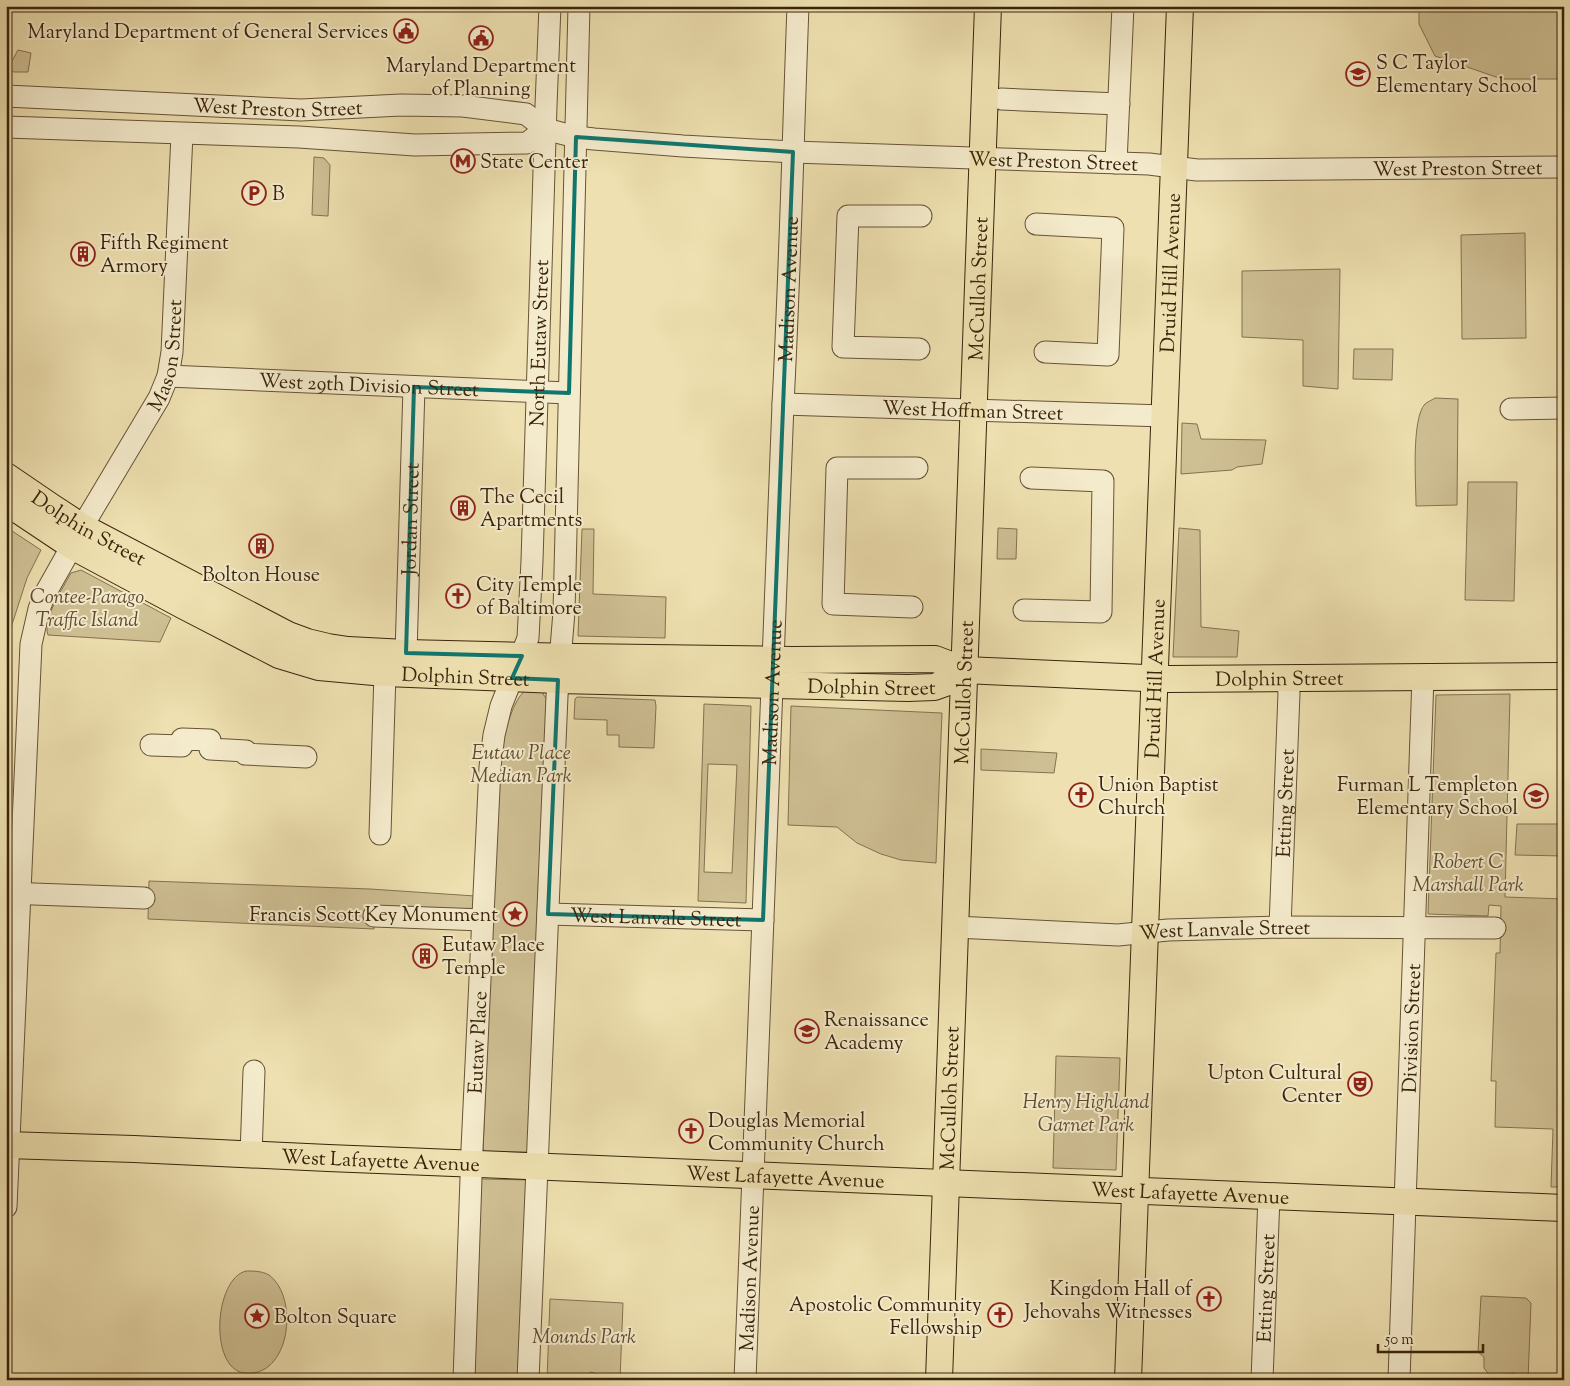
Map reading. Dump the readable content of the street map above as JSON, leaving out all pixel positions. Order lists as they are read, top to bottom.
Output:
{
  "streets": {
    "main road": [
      "Druid Hill Avenue",
      "McCulloh Street",
      "Dolphin Street",
      "West Lafayette Avenue"
    ],
    "street": [
      "West Preston Street",
      "Madison Avenue",
      "North Eutaw Street",
      "Mason Street",
      "West 29th Division Street",
      "West Hoffman Street",
      "Jordan Street",
      "Etting Street",
      "West Lanvale Street",
      "Division Street",
      "Eutaw Place"
    ]
  },
  "crossings": [
    ["West Preston Street", "Druid Hill Avenue"],
    ["West Preston Street", "Madison Avenue"],
    ["West Preston Street", "McCulloh Street"],
    ["West Preston Street", "North Eutaw Street"],
    ["West Preston Street", "Mason Street"],
    ["Druid Hill Avenue", "West Hoffman Street"],
    ["Druid Hill Avenue", "Dolphin Street"],
    ["Druid Hill Avenue", "West Lanvale Street"],
    ["Druid Hill Avenue", "West Lafayette Avenue"],
    ["Madison Avenue", "West Hoffman Street"],
    ["Madison Avenue", "Dolphin Street"],
    ["Madison Avenue", "West Lanvale Street"],
    ["Madison Avenue", "West Lafayette Avenue"],
    ["McCulloh Street", "West Hoffman Street"],
    ["McCulloh Street", "Dolphin Street"],
    ["McCulloh Street", "West Lanvale Street"],
    ["McCulloh Street", "West Lafayette Avenue"],
    ["North Eutaw Street", "West 29th Division Street"],
    ["North Eutaw Street", "Dolphin Street"],
    ["North Eutaw Street", "Eutaw Place"],
    ["Mason Street", "West 29th Division Street"],
    ["Mason Street", "Dolphin Street"],
    ["Mason Street", "West Lafayette Avenue"],
    ["West 29th Division Street", "Jordan Street"],
    ["Jordan Street", "Dolphin Street"],
    ["Dolphin Street", "Etting Street"],
    ["Dolphin Street", "Division Street"],
    ["Dolphin Street", "Eutaw Place"],
    ["Etting Street", "West Lanvale Street"],
    ["Etting Street", "West Lafayette Avenue"],
    ["West Lanvale Street", "Division Street"],
    ["Division Street", "West Lafayette Avenue"],
    ["Eutaw Place", "West Lafayette Avenue"]
  ],
  "parks": [
    "Contee-Parago Traffic Island",
    "Eutaw Place Median Park",
    "Robert C Marshall Park",
    "Henry Highland Garnet Park",
    "Mounds Park"
  ],
  "places": {
    "public building": ["Maryland Department of General Services", "Maryland Department of Planning"],
    "school or university": ["S C Taylor Elementary School", "Furman L Templeton Elementary School", "Renaissance Academy"],
    "metro station": ["State Center"],
    "parking": ["B"],
    "building": [
      "Fifth Regiment Armory",
      "The Cecil Apartments",
      "Bolton House",
      "Eutaw Place Temple"
    ],
    "church": [
      "City Temple of Baltimore",
      "Union Baptist Church",
      "Douglas Memorial Community Church",
      "Kingdom Hall of Jehovahs Witnesses",
      "Apostolic Community Fellowship"
    ],
    "place": ["Francis Scott Key Monument", "Bolton Square"],
    "theatre": ["Upton Cultural Center"]
  },
  "scale_bar": "50 m"
}
